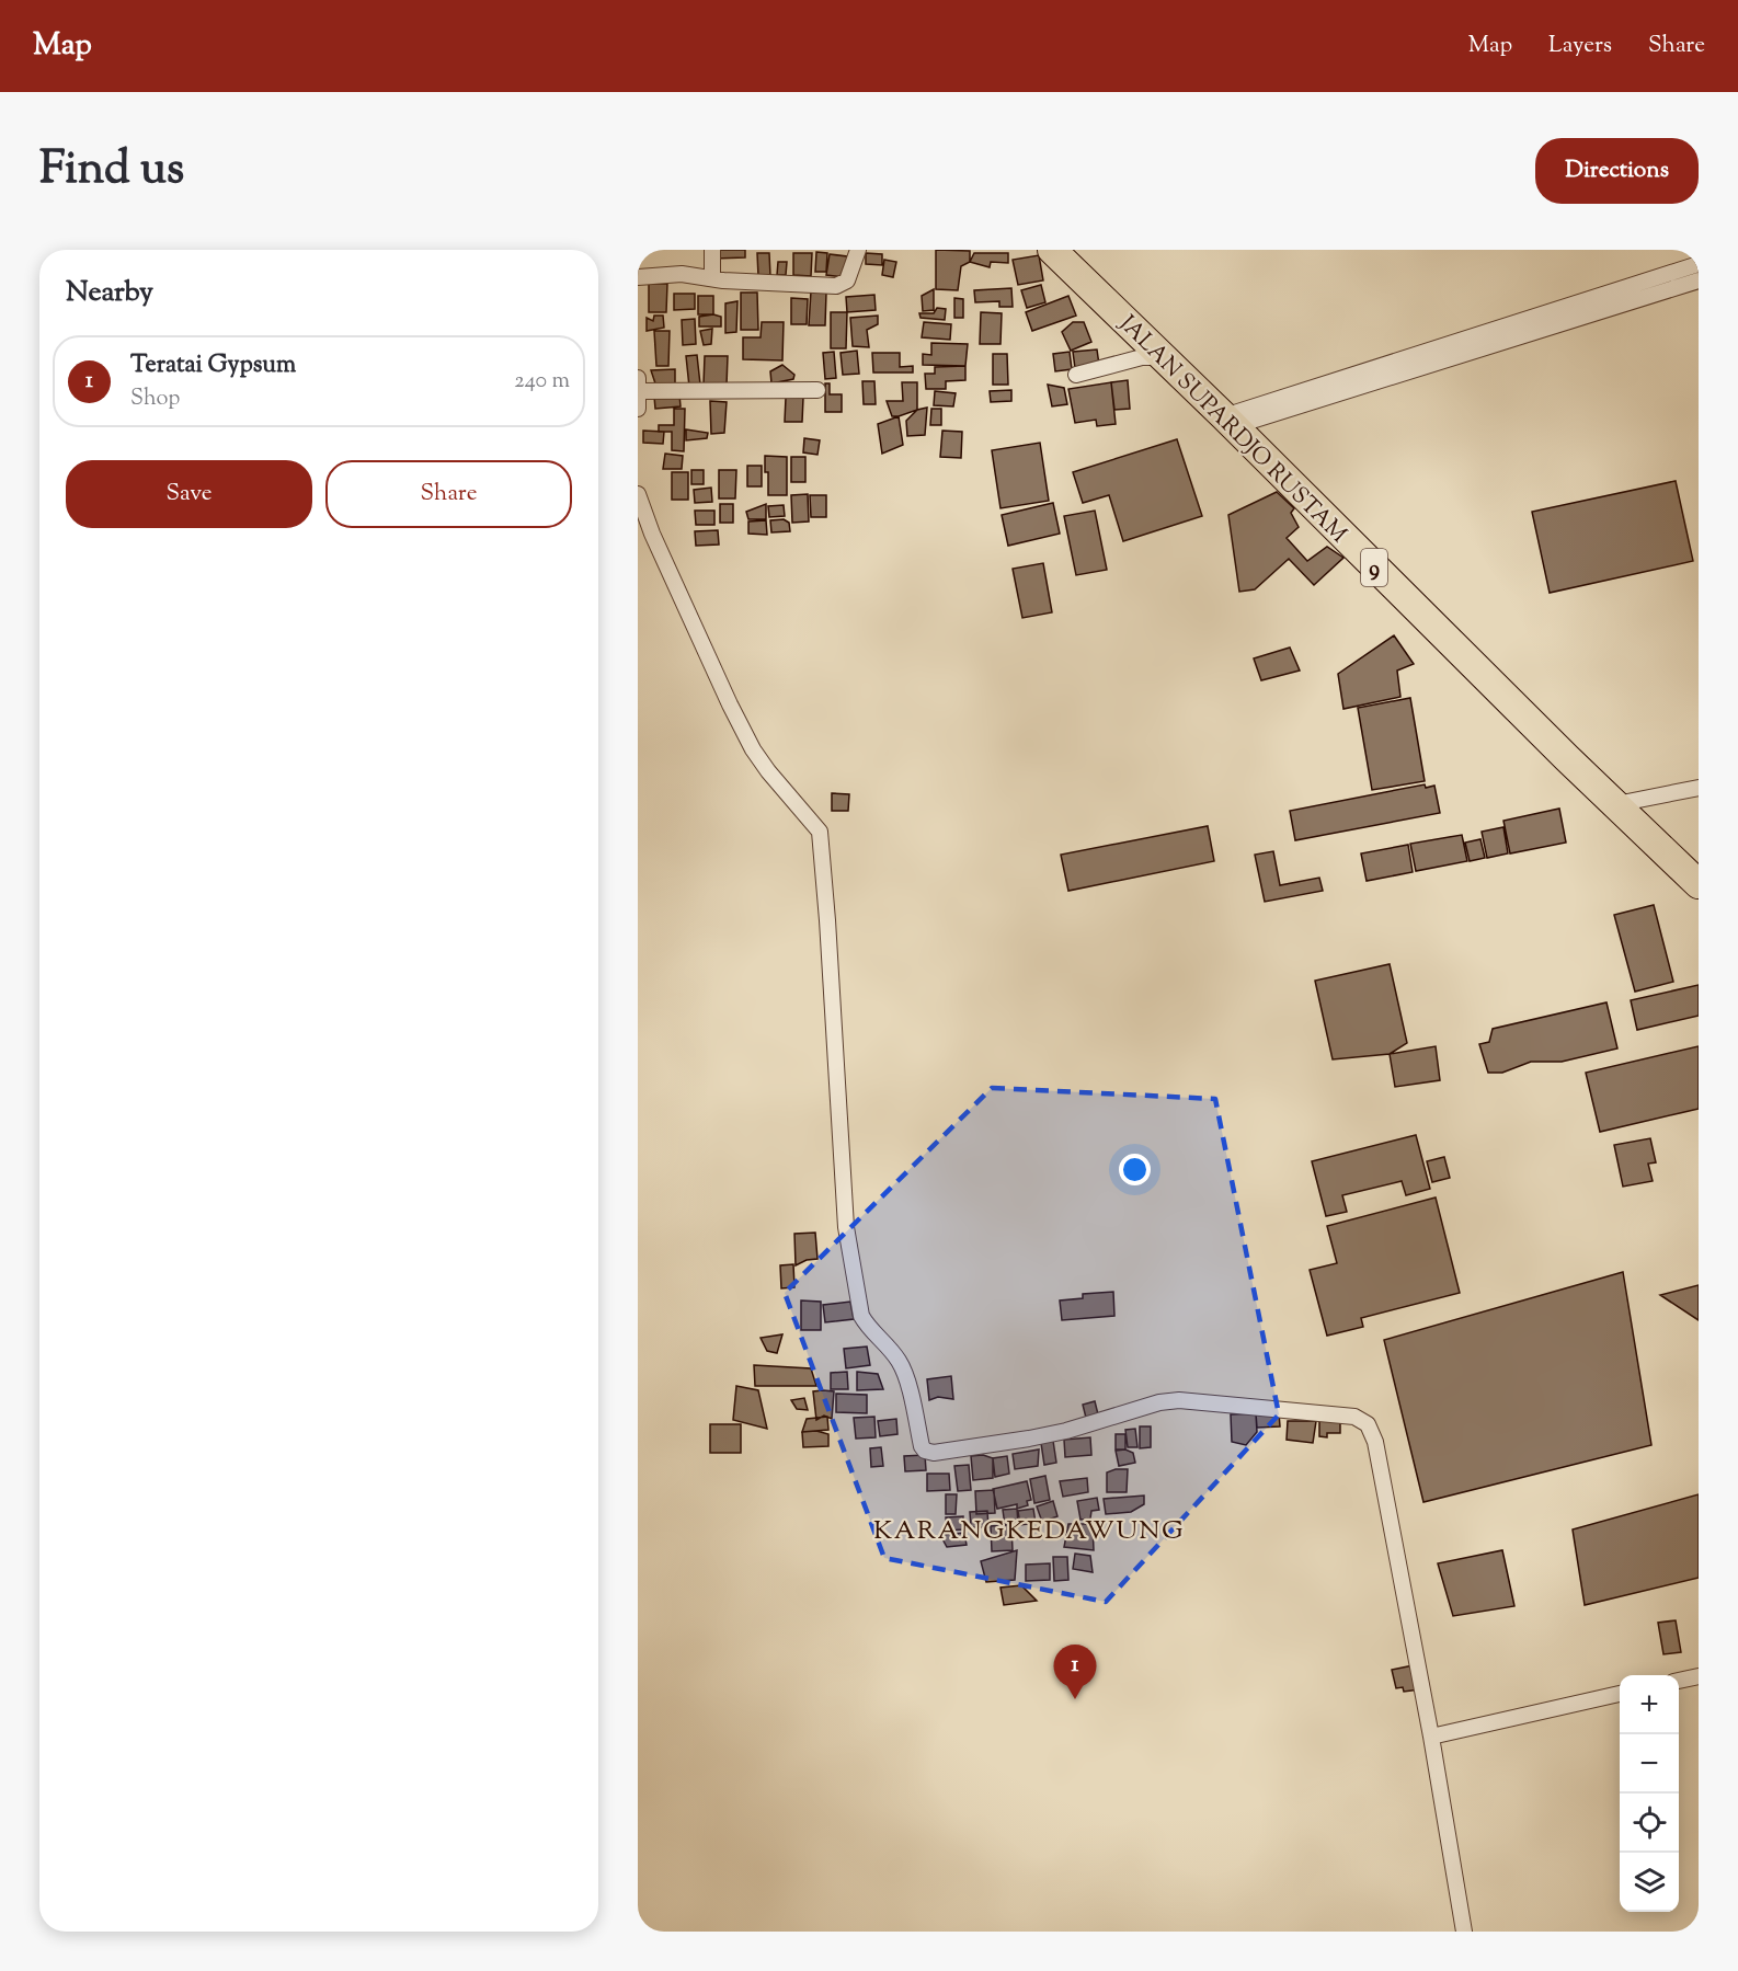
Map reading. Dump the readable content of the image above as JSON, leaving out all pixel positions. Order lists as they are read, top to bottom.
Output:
{
  "streets": {
    "highway": ["JALAN SUPARDJO RUSTAM", "9"]
  },
  "districts": ["KARANGKEDAWUNG"],
  "page": {
    "header": "Map",
    "nav": ["Map", "Layers", "Share"],
    "title": "Find us",
    "buttons": [
      "Directions",
      ["Save", "Share"]
    ],
    "heading": "Nearby",
    "list": [
      {
        "mark": "1",
        "name": "Teratai Gypsum",
        "note": "Shop",
        "value": "240 m"
      }
    ],
    "pins": "1",
    "map_buttons": ["+", "−"]
  }
}
